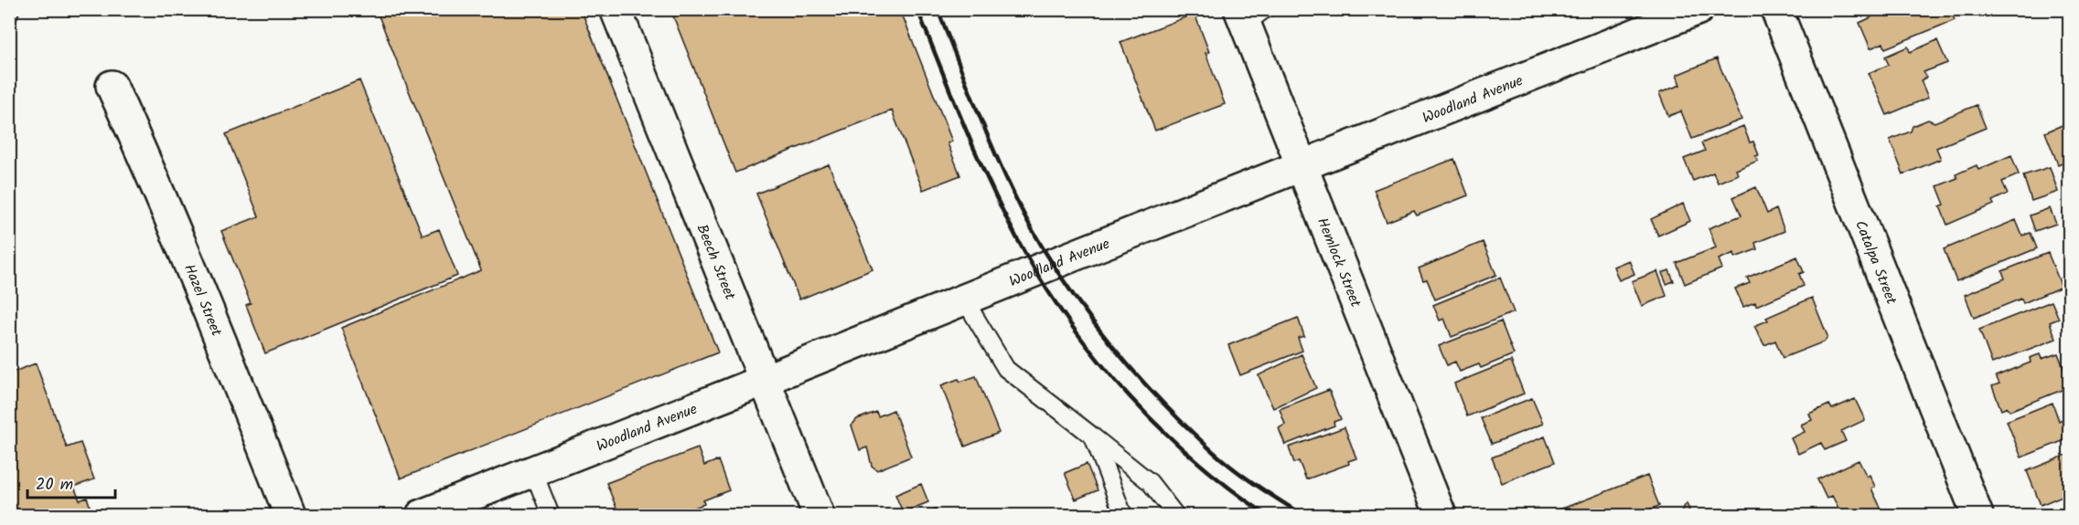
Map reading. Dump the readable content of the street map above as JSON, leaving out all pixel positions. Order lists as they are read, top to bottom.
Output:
{
  "streets": {
    "street": [
      "Woodland Avenue",
      "Hemlock Street",
      "Beech Street",
      "Catalpa Street",
      "Hazel Street"
    ]
  },
  "crossings": [
    ["Woodland Avenue", "Hemlock Street"],
    ["Woodland Avenue", "Beech Street"]
  ],
  "scale_bar": "20 m"
}
